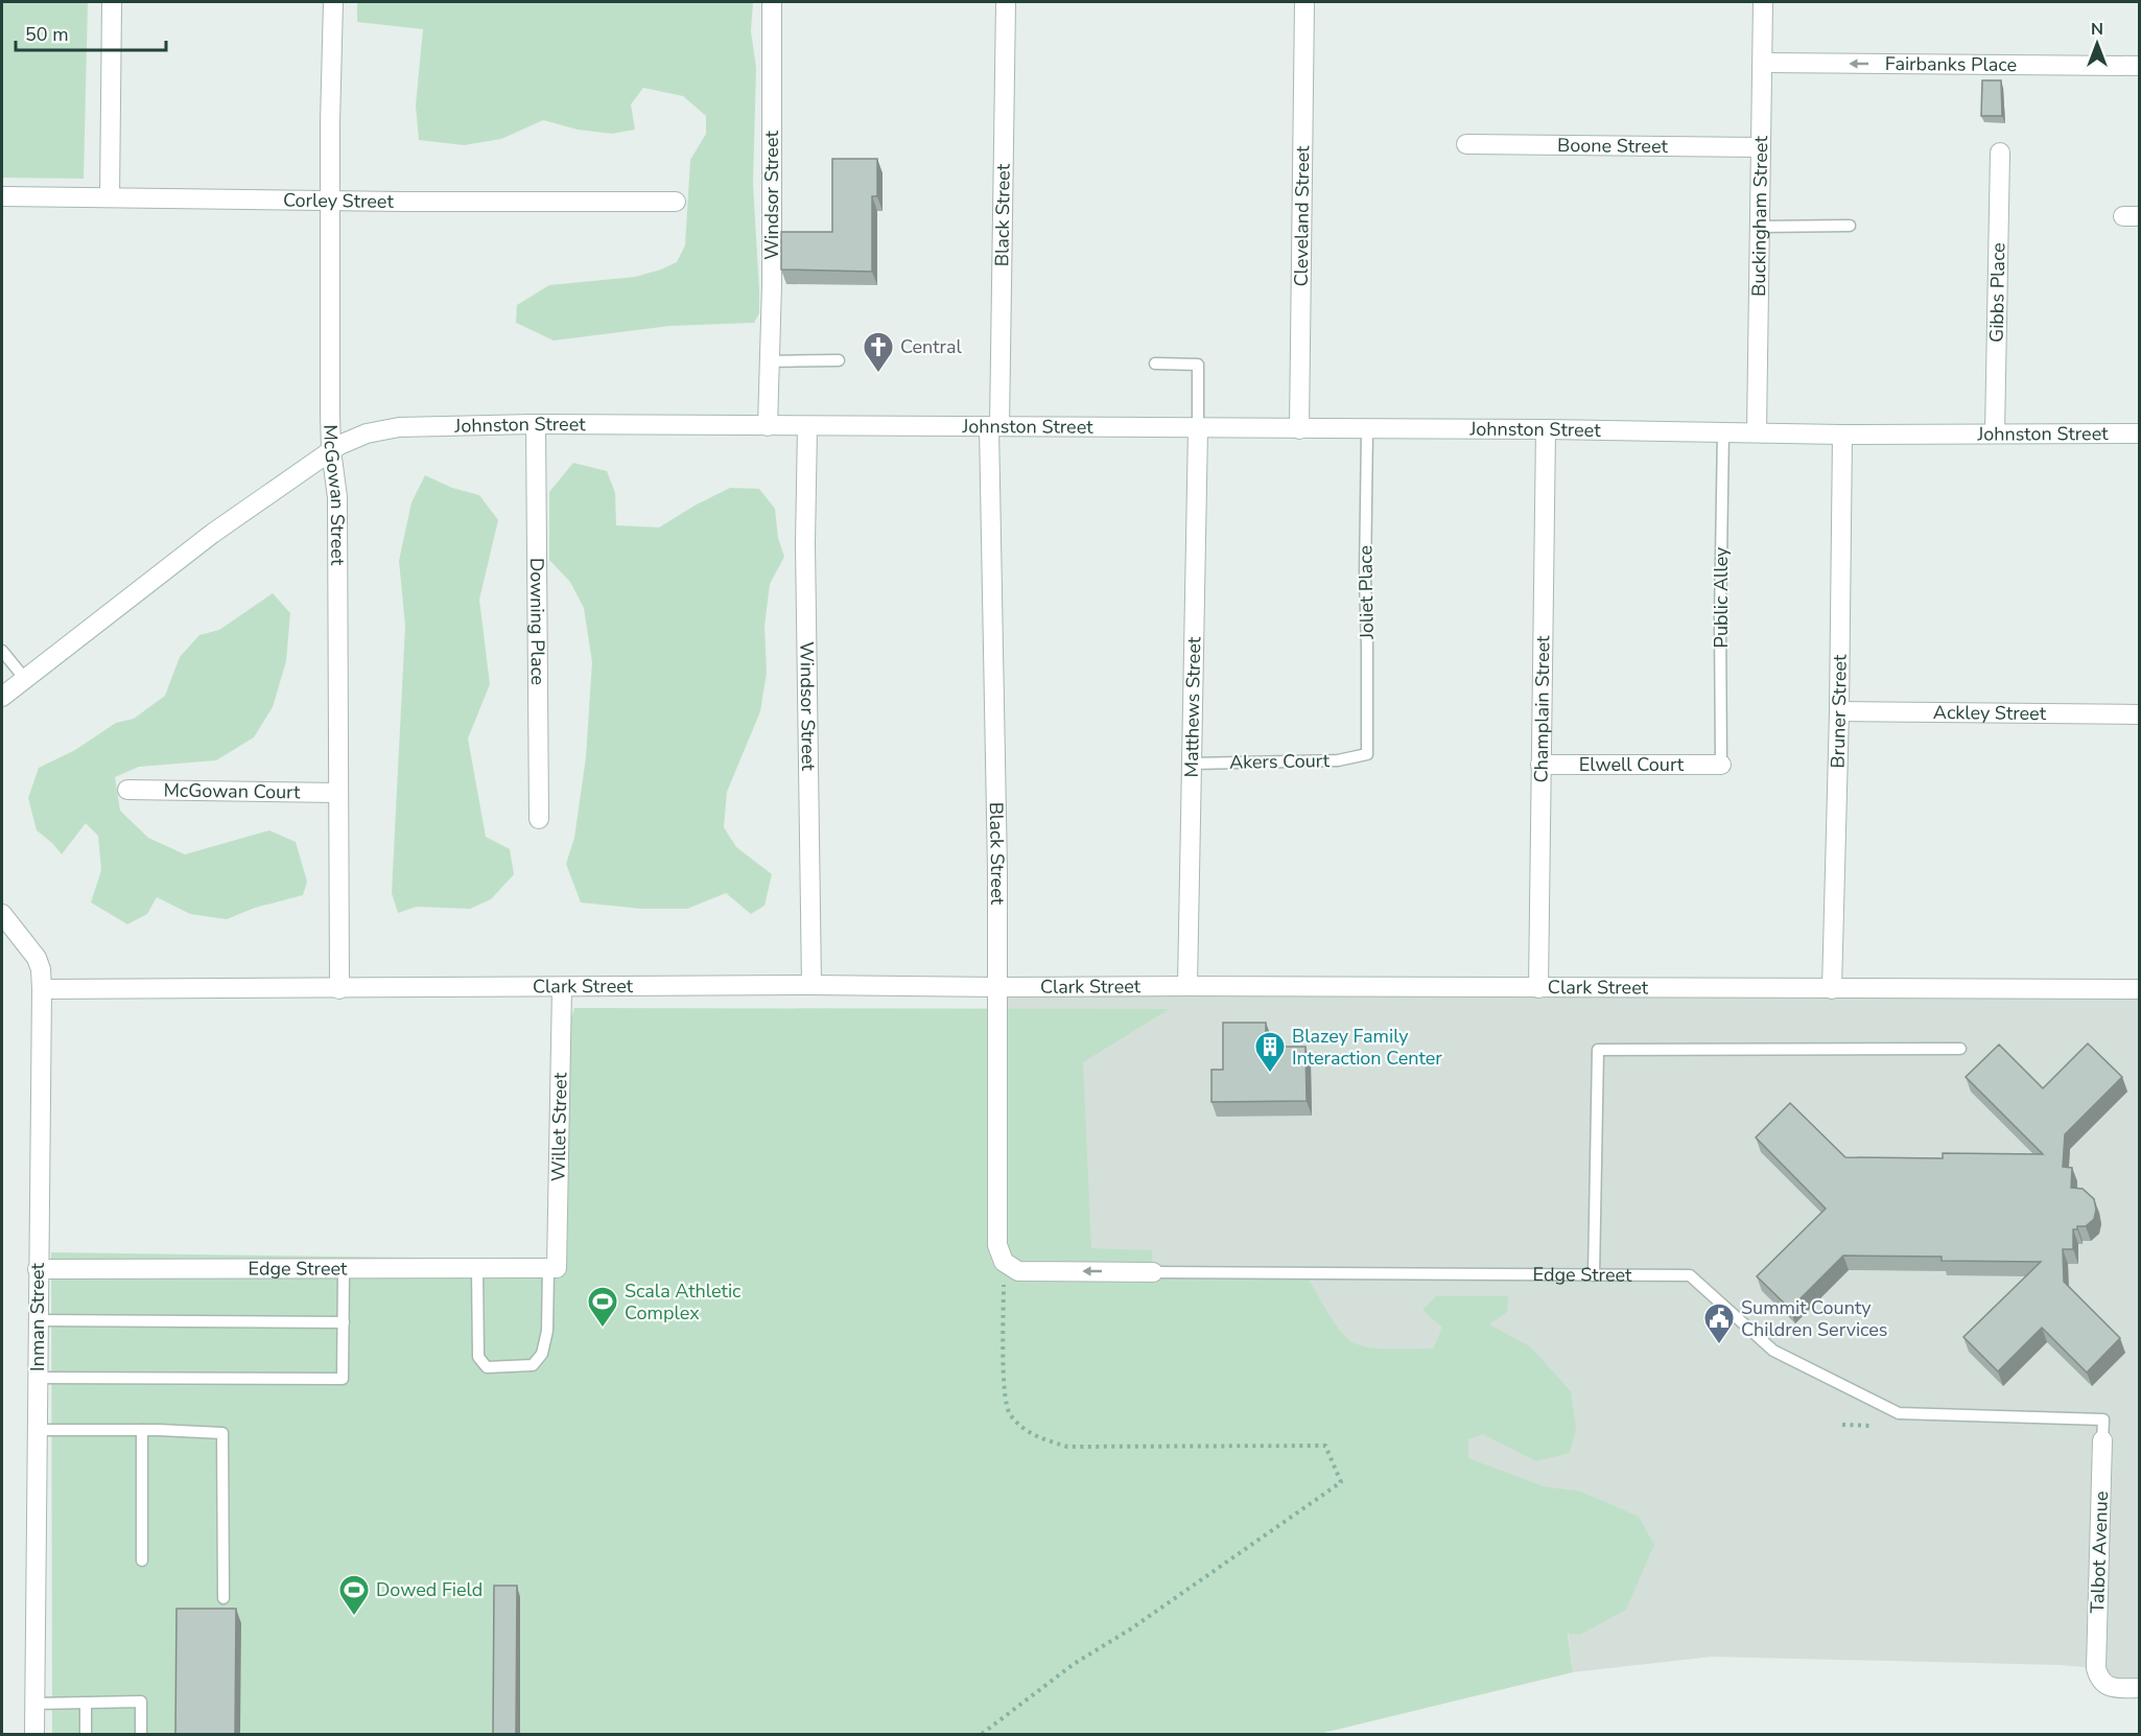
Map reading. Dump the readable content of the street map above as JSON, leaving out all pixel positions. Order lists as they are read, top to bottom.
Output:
{
  "streets": {
    "street": [
      "Fairbanks Place",
      "Boone Street",
      "Windsor Street",
      "Corley Street",
      "Black Street",
      "Cleveland Street",
      "Buckingham Street",
      "Gibbs Place",
      "Johnston Street",
      "McGowan Street",
      "Downing Place",
      "Matthews Street",
      "Champlain Street",
      "Bruner Street",
      "Ackley Street",
      "Elwell Court",
      "McGowan Court",
      "Clark Street",
      "Willet Street",
      "Edge Street",
      "Inman Street",
      "Talbot Avenue"
    ],
    "lane": ["Joliet Place", "Public Alley", "Akers Court"]
  },
  "crossings": [
    ["Fairbanks Place", "Buckingham Street"],
    ["Boone Street", "Buckingham Street"],
    ["Windsor Street", "Johnston Street"],
    ["Windsor Street", "Clark Street"],
    ["Corley Street", "McGowan Street"],
    ["Black Street", "Johnston Street"],
    ["Black Street", "Clark Street"],
    ["Black Street", "Edge Street"],
    ["Cleveland Street", "Johnston Street"],
    ["Buckingham Street", "Johnston Street"],
    ["Gibbs Place", "Johnston Street"],
    ["Johnston Street", "McGowan Street"],
    ["Johnston Street", "Joliet Place"],
    ["Johnston Street", "Public Alley"],
    ["Johnston Street", "Downing Place"],
    ["Johnston Street", "Matthews Street"],
    ["Johnston Street", "Champlain Street"],
    ["Johnston Street", "Bruner Street"],
    ["McGowan Street", "McGowan Court"],
    ["McGowan Street", "Clark Street"],
    ["Joliet Place", "Akers Court"],
    ["Public Alley", "Elwell Court"],
    ["Matthews Street", "Akers Court"],
    ["Matthews Street", "Clark Street"],
    ["Champlain Street", "Elwell Court"],
    ["Champlain Street", "Clark Street"],
    ["Bruner Street", "Ackley Street"],
    ["Bruner Street", "Clark Street"],
    ["Clark Street", "Willet Street"],
    ["Clark Street", "Inman Street"],
    ["Willet Street", "Edge Street"],
    ["Edge Street", "Inman Street"],
    ["Edge Street", "Talbot Avenue"]
  ],
  "one_way": ["Fairbanks Place"],
  "places": {
    "church": ["Central"],
    "building": ["Blazey Family Interaction Center"],
    "sports": ["Scala Athletic Complex", "Dowed Field"],
    "public building": ["Summit County Children Services"]
  },
  "scale_bar": "50 m",
  "north": "top"
}
